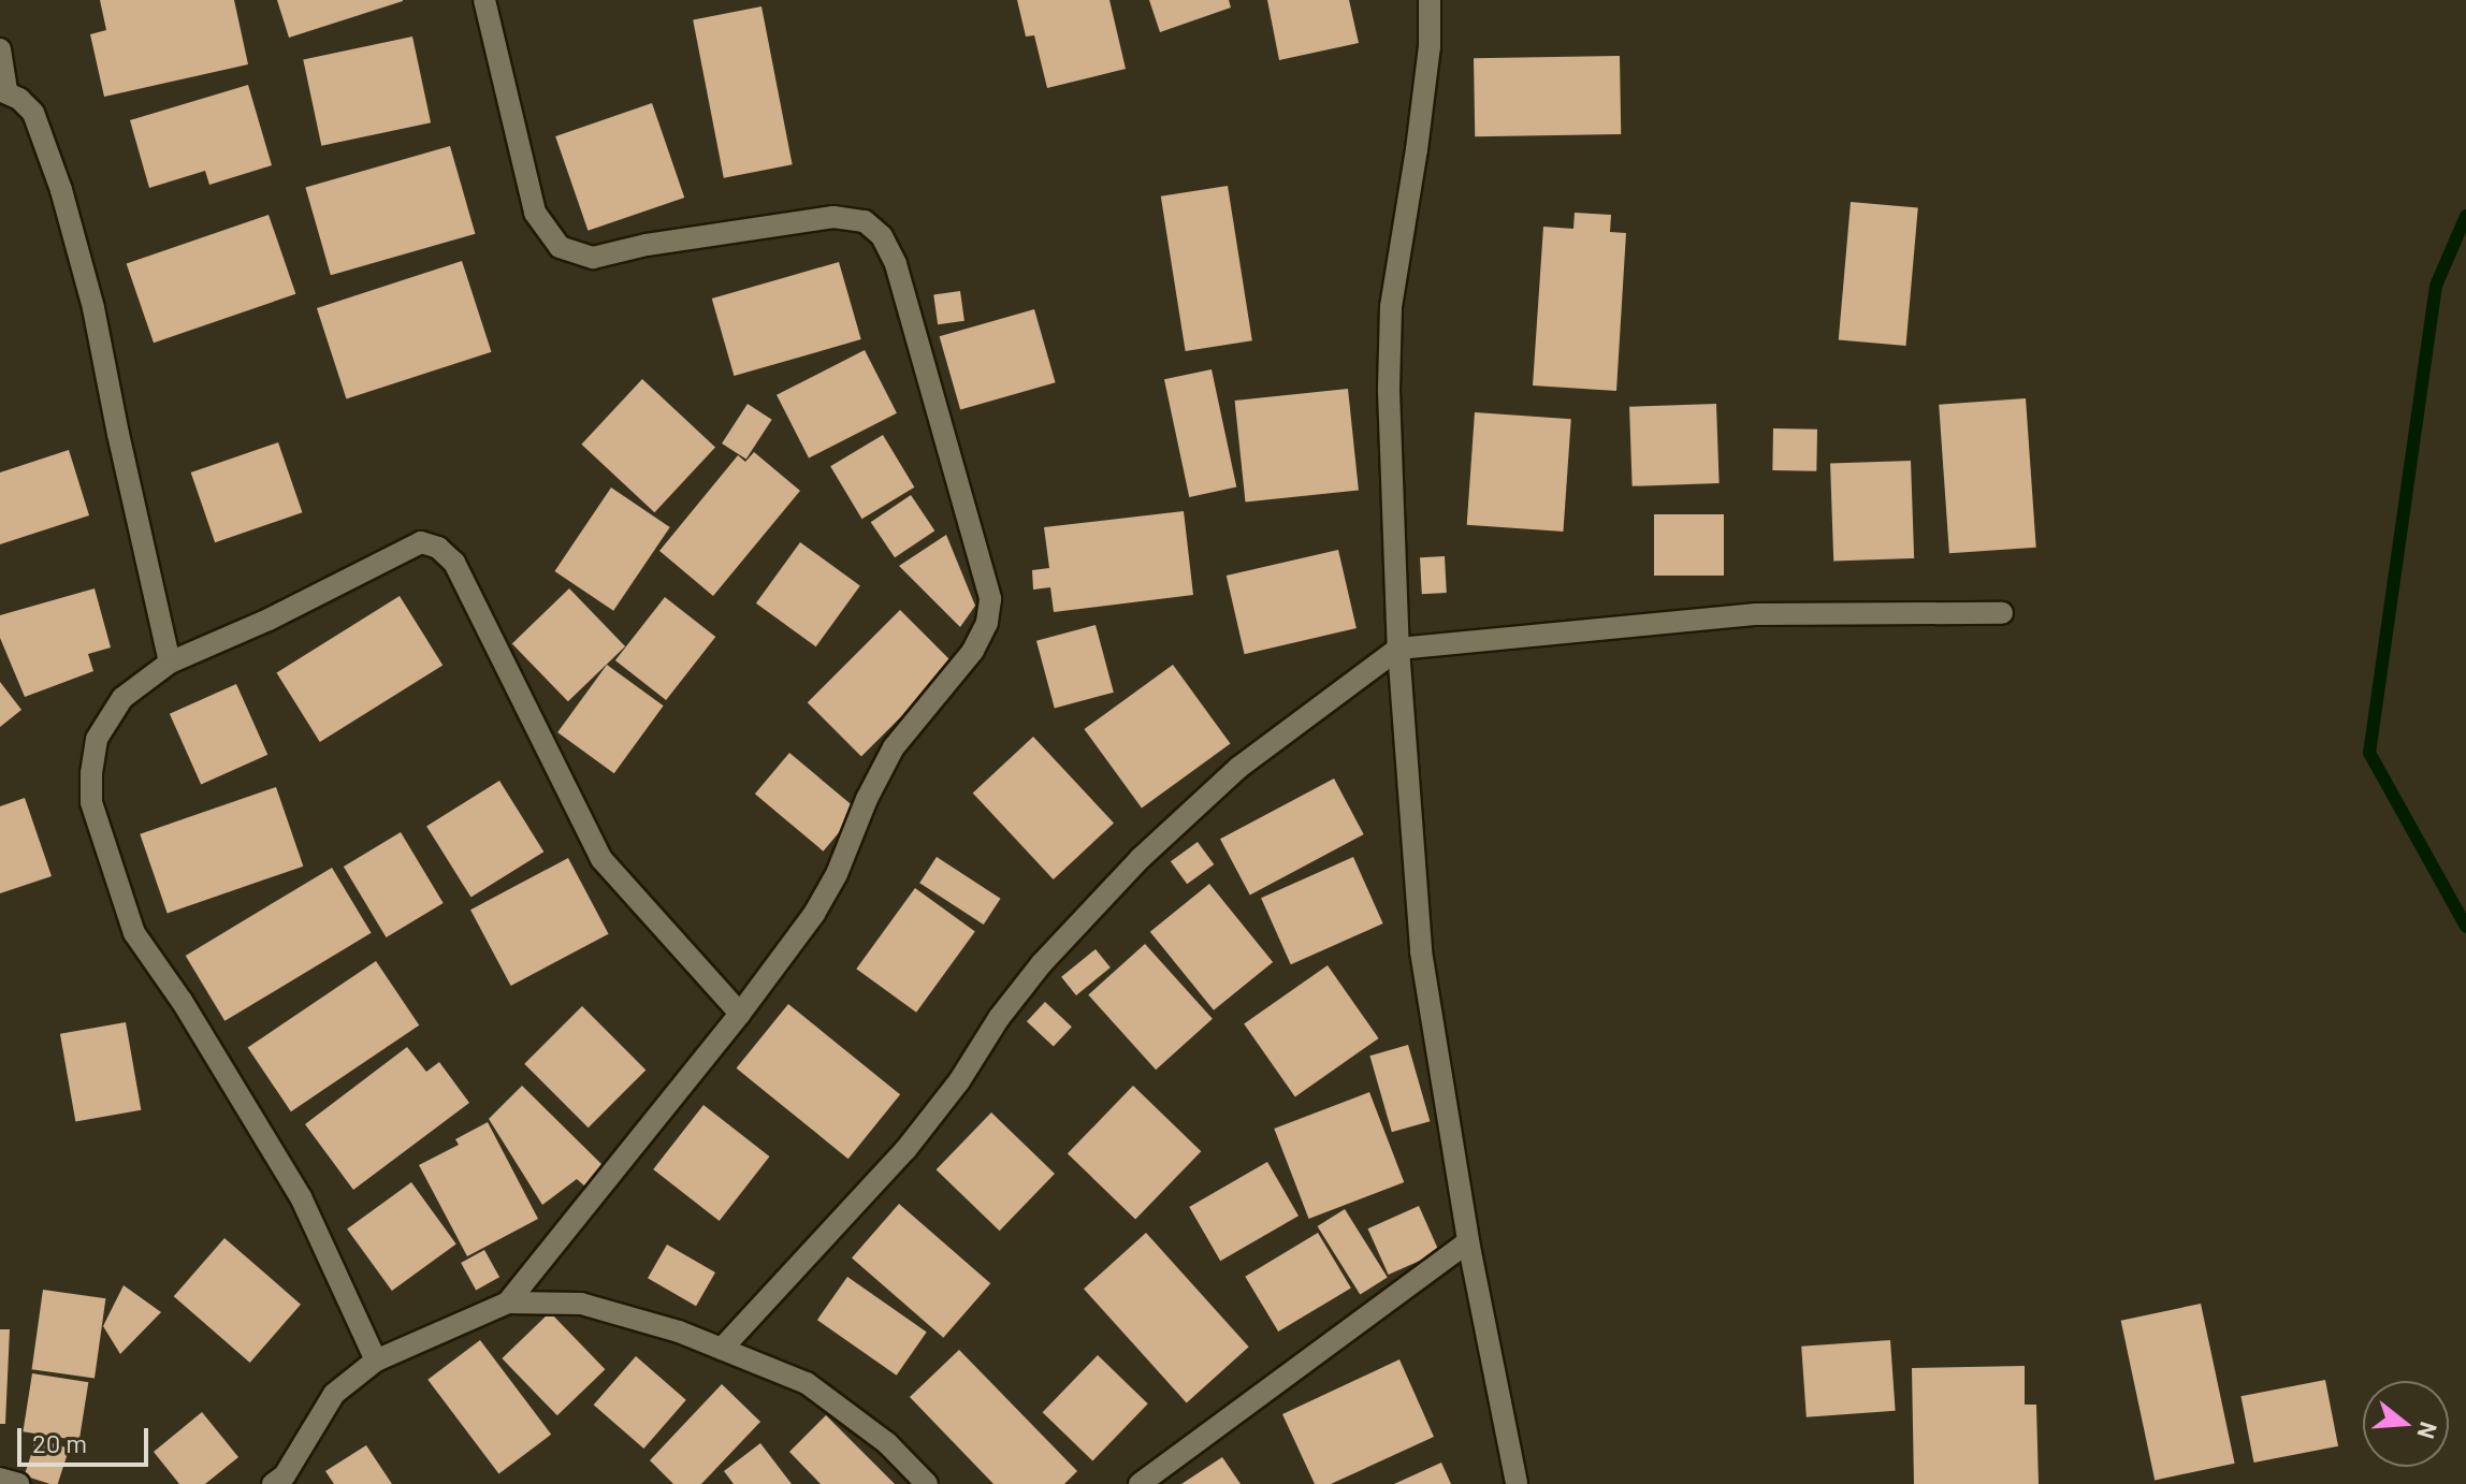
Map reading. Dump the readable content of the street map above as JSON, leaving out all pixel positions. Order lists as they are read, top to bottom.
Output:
{
  "scale_bar": "20 m",
  "north": "right"
}
